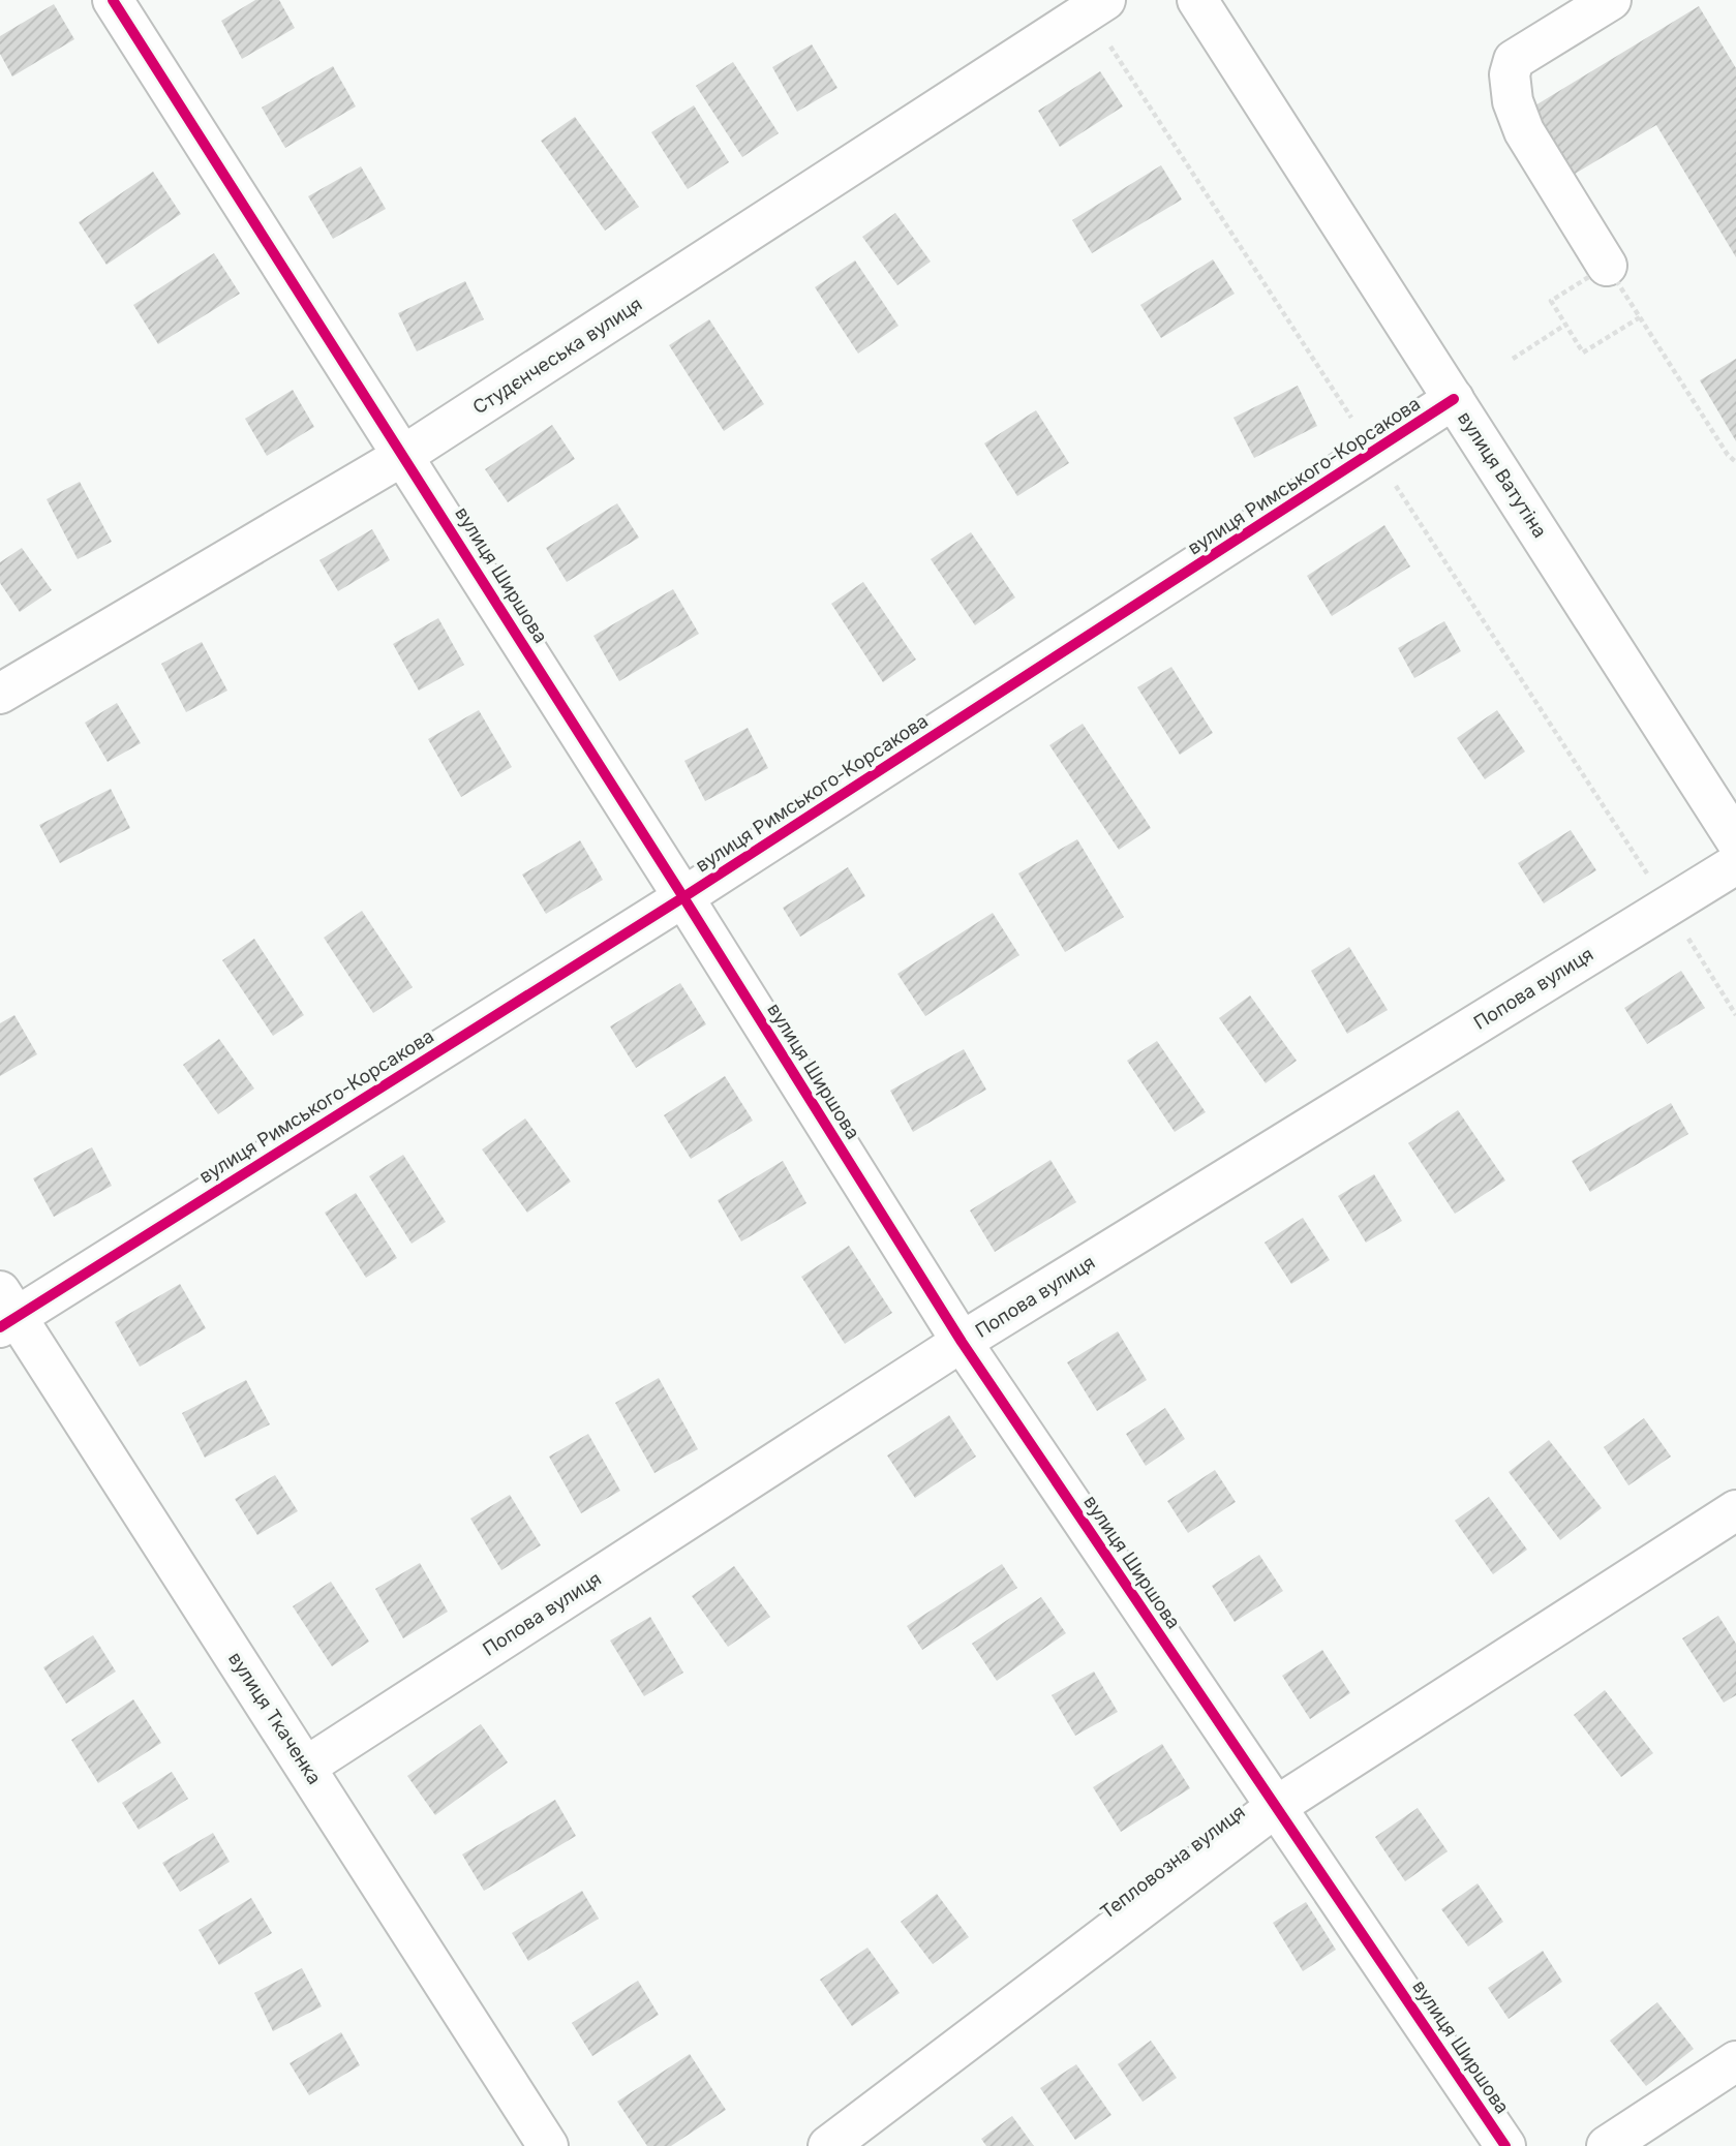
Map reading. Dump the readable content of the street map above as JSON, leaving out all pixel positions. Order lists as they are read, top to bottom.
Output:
{
  "streets": {
    "street": [
      "Студєнчеська вулиця",
      "вулиця Ватутіна",
      "вулиця Римського-Корсакова",
      "вулиця Ширшова",
      "Попова вулиця",
      "вулиця Ткаченка",
      "Тепловозна вулиця"
    ]
  },
  "crossings": [
    ["Студєнчеська вулиця", "вулиця Ширшова"],
    ["вулиця Ватутіна", "вулиця Римського-Корсакова"],
    ["вулиця Римського-Корсакова", "вулиця Ширшова"],
    ["вулиця Римського-Корсакова", "вулиця Ткаченка"],
    ["вулиця Ширшова", "Попова вулиця"],
    ["вулиця Ширшова", "Тепловозна вулиця"],
    ["Попова вулиця", "вулиця Ткаченка"]
  ]
}
